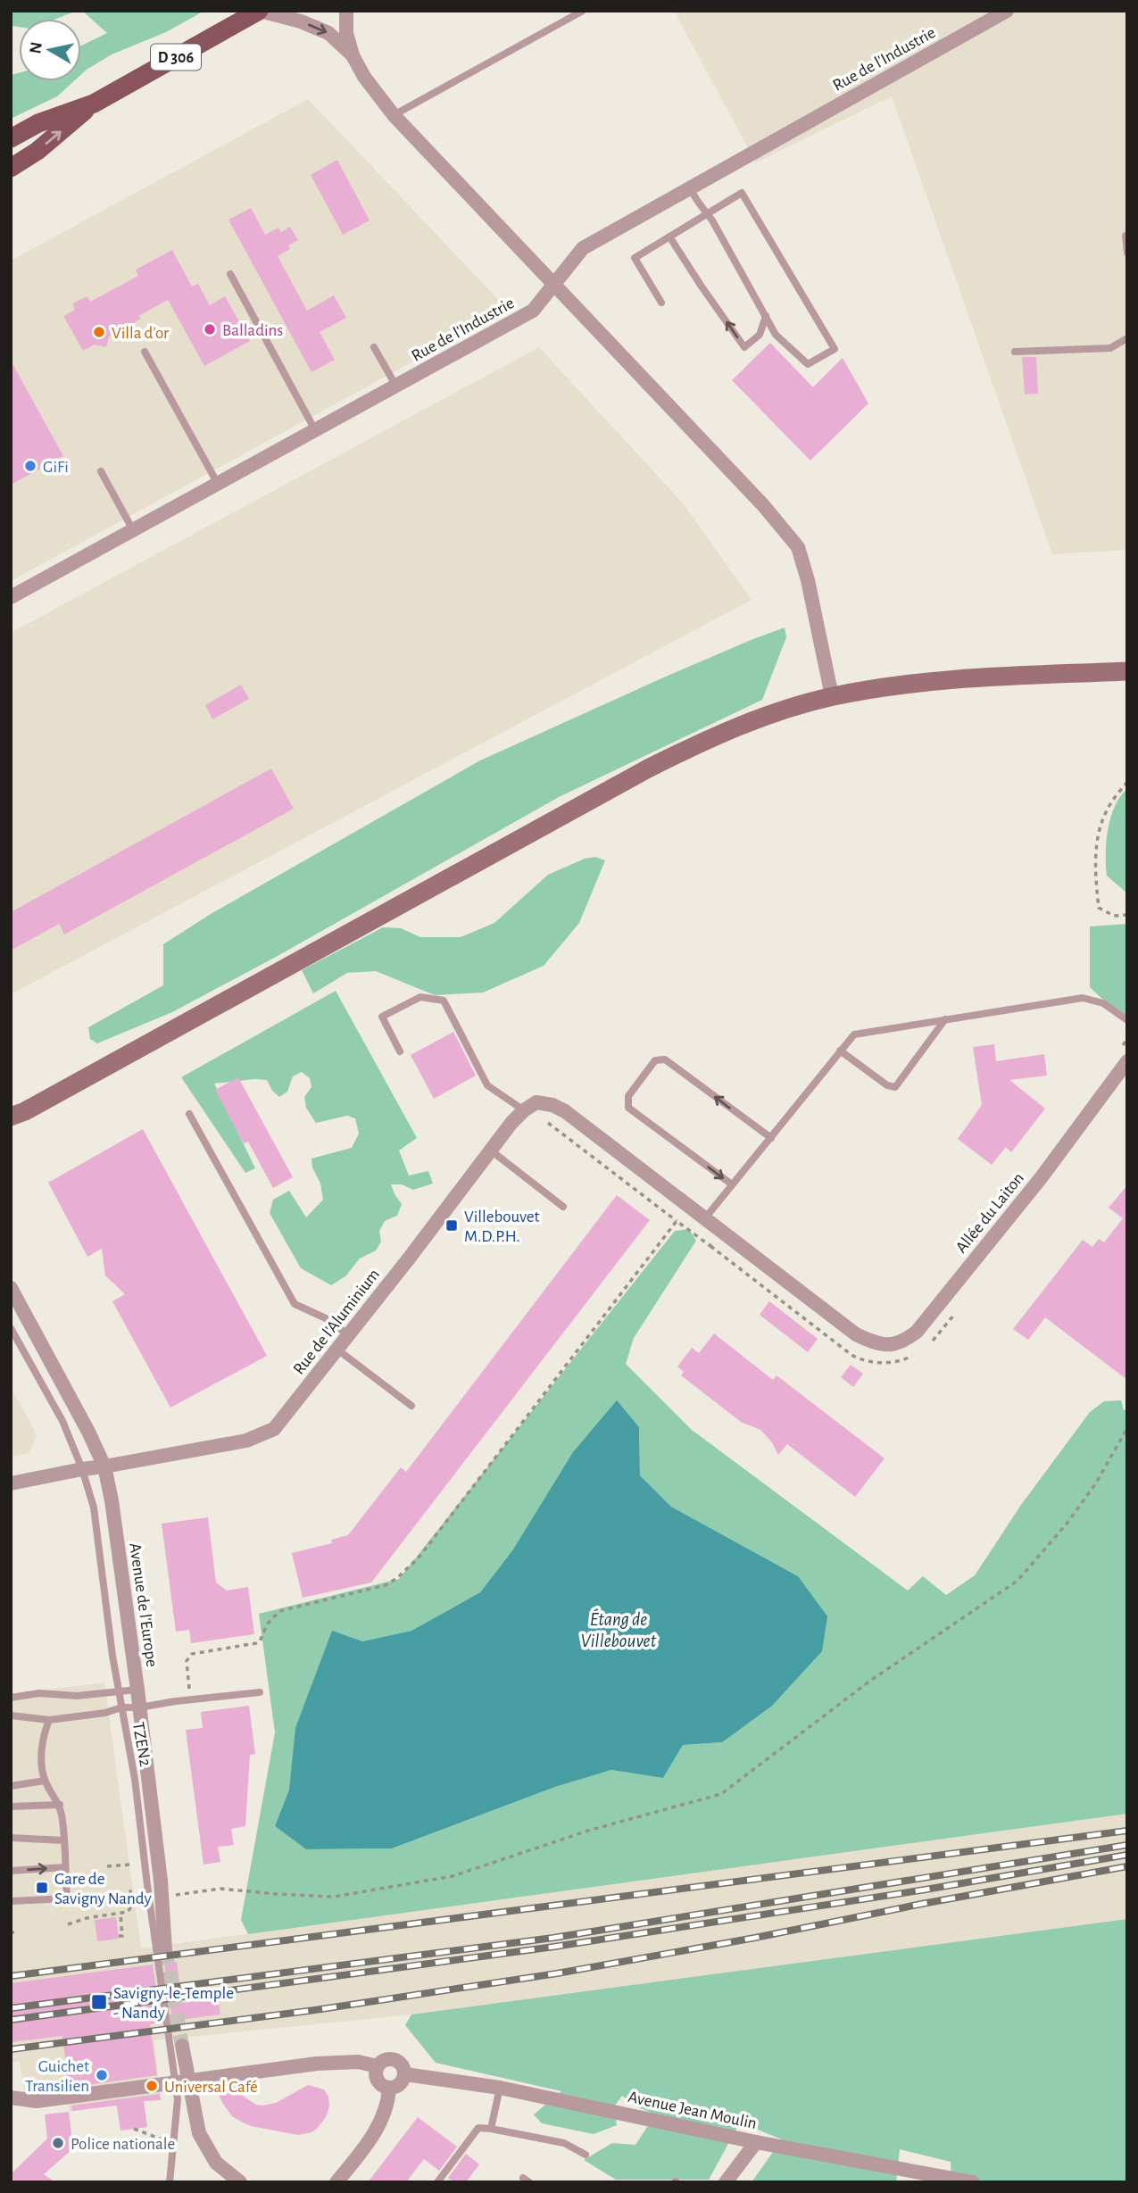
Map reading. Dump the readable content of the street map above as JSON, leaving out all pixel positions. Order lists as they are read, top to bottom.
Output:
{
  "streets": {
    "main road": ["D 306"],
    "street": [
      "Rue de l'Industrie",
      "Allée du Laiton",
      "Rue de l'Aluminium",
      "Avenue de l'Europe",
      "Avenue Jean Moulin"
    ],
    "lane": ["TZEN2"]
  },
  "crossings": [
    ["Rue de l'Aluminium", "Avenue de l'Europe"],
    ["Rue de l'Aluminium", "TZEN2"]
  ],
  "water": ["Étang de Villebouvet"],
  "places": {
    "other": [
      "Balladins",
      "Villa d'or",
      "GiFi",
      "Guichet Transilien",
      "Universal Café",
      "Police nationale"
    ],
    "transit": ["Villebouvet M.D.P.H.", "Gare de Savigny Nandy", "Savigny-le-Temple - Nandy"]
  },
  "north": "left"
}
